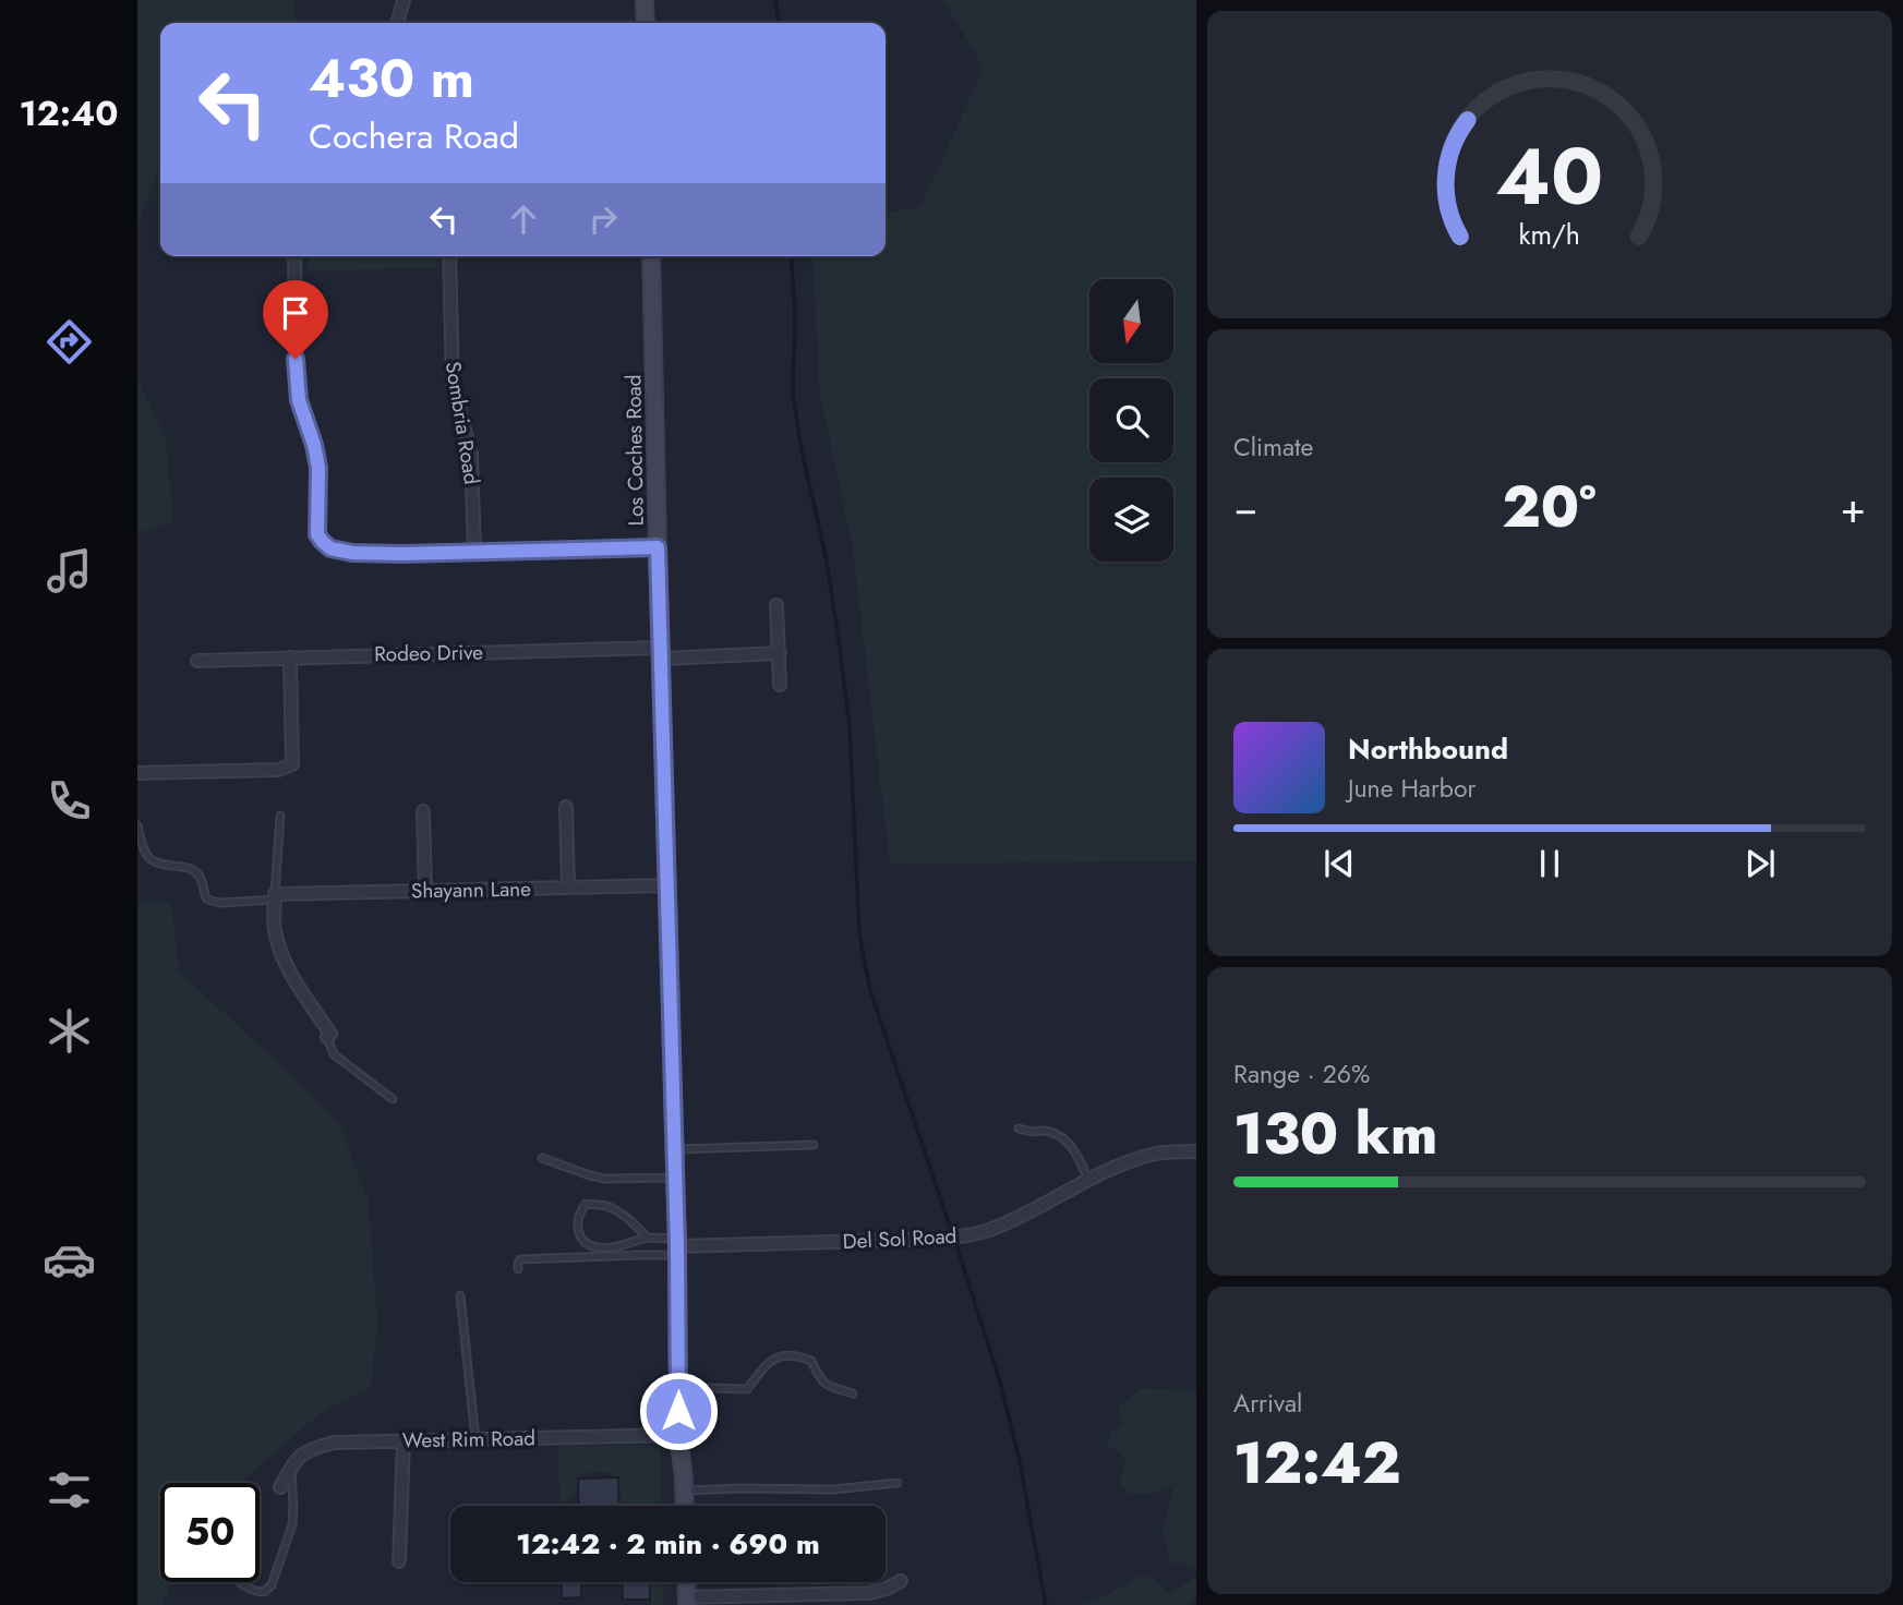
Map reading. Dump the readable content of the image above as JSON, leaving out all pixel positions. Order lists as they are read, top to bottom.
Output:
{
  "streets": {
    "main road": ["Los Coches Road"],
    "street": [
      "Sombria Road",
      "Rodeo Drive",
      "Shayann Lane",
      "Del Sol Road",
      "West Rim Road"
    ]
  },
  "crossings": [
    ["Los Coches Road", "Rodeo Drive"],
    ["Los Coches Road", "Shayann Lane"],
    ["Los Coches Road", "Del Sol Road"],
    ["Los Coches Road", "West Rim Road"]
  ],
  "north": "bottom",
  "page": {
    "tabs": "12:40",
    "turn": ["430 m", "Cochera Road"],
    "tile": [
      "Climate",
      ["Range · 26%", "130 km"],
      ["Arrival", "12:42"]
    ],
    "heat": ["−", "20°", "+"],
    "song": ["Northbound", "June Harbor"],
    "limit": "50",
    "trip": "12:42 · 2 min · 690 m",
    "gauge": ["40", "km/h"]
  }
}
